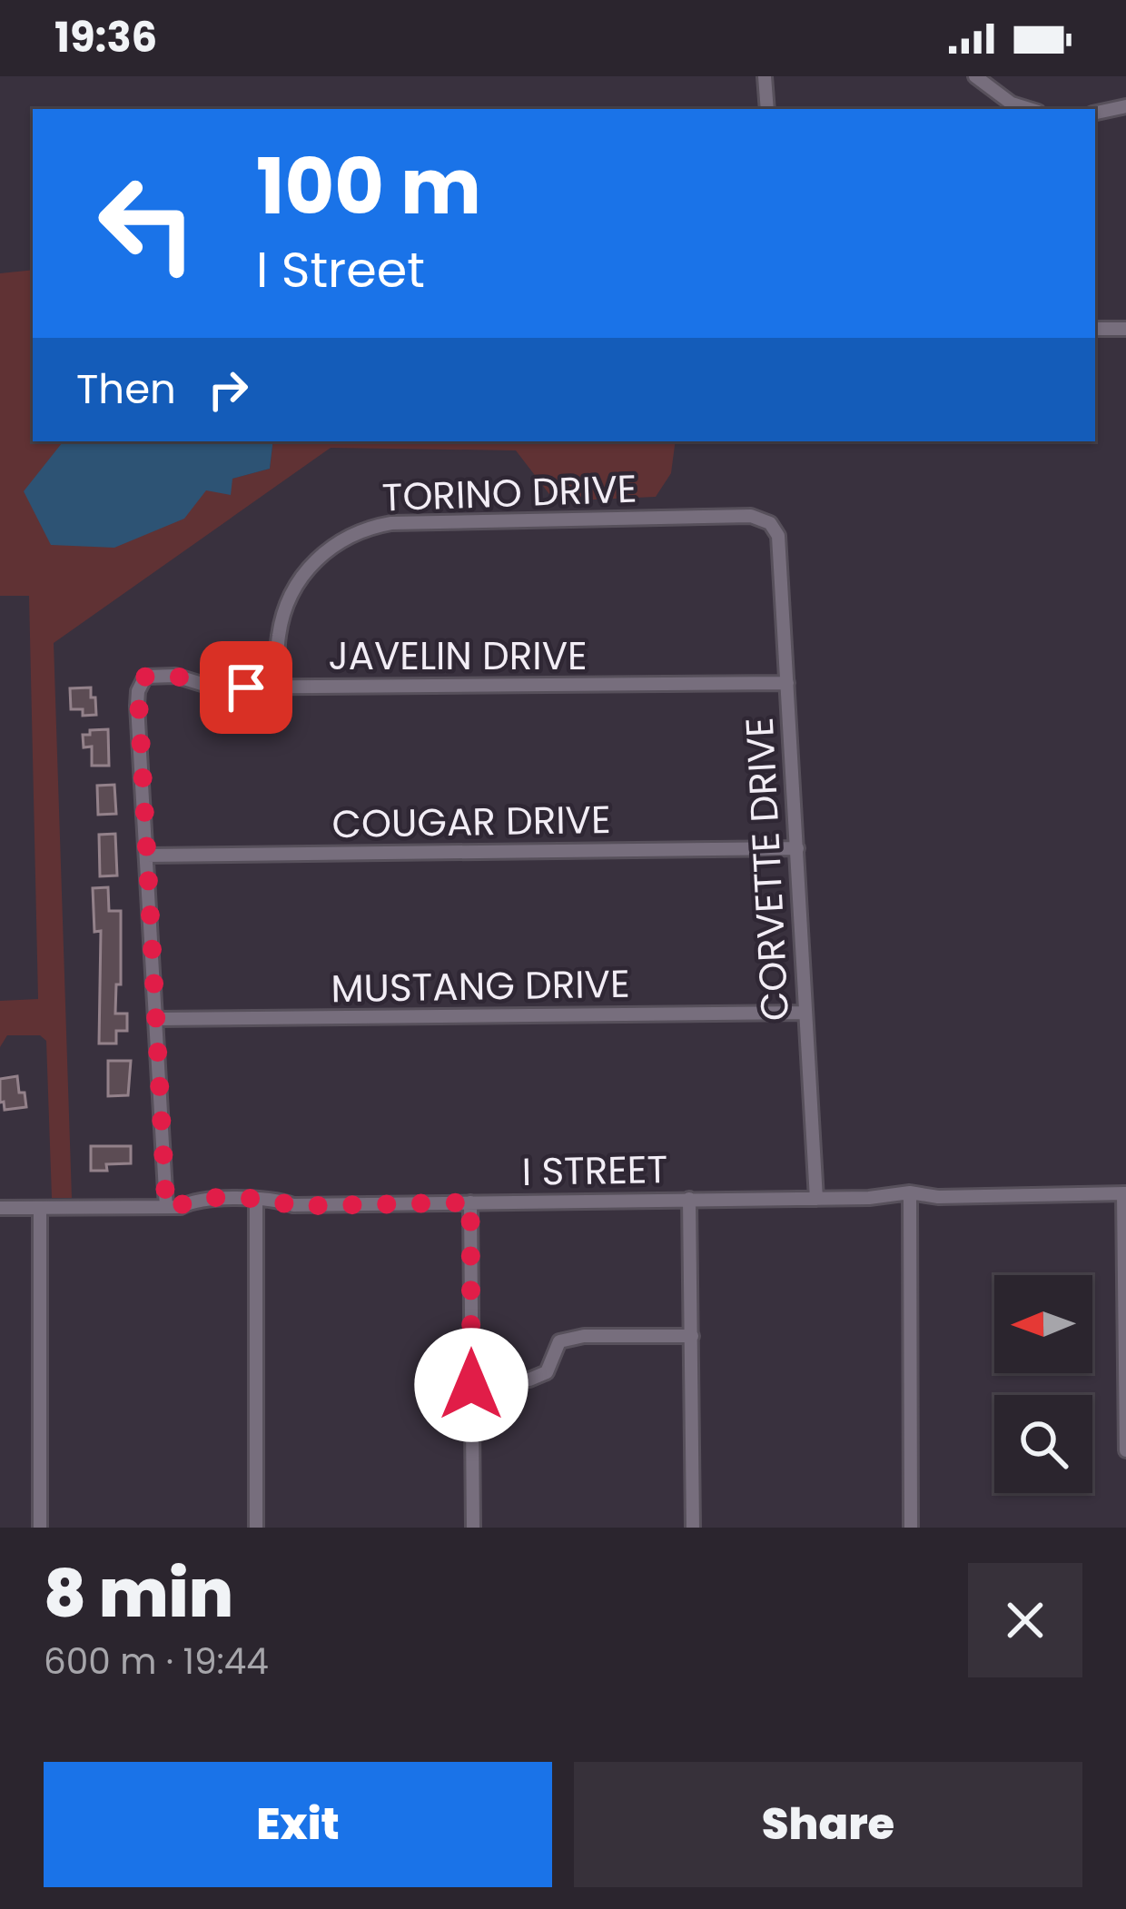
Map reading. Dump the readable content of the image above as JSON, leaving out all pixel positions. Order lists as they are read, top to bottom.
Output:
{
  "streets": {
    "street": [
      "TORINO DRIVE",
      "JAVELIN DRIVE",
      "COUGAR DRIVE",
      "CORVETTE DRIVE",
      "MUSTANG DRIVE",
      "I STREET"
    ]
  },
  "crossings": [
    ["TORINO DRIVE", "JAVELIN DRIVE"],
    ["TORINO DRIVE", "CORVETTE DRIVE"],
    ["JAVELIN DRIVE", "COUGAR DRIVE"],
    ["JAVELIN DRIVE", "CORVETTE DRIVE"],
    ["COUGAR DRIVE", "CORVETTE DRIVE"],
    ["CORVETTE DRIVE", "MUSTANG DRIVE"],
    ["CORVETTE DRIVE", "I STREET"]
  ],
  "north": "left",
  "page": {
    "status": "19:36",
    "turn": ["100 m", "I Street"],
    "then": "Then",
    "heading": ["8 min", "600 m · 19:44"],
    "buttons": ["Exit", "Share"]
  }
}
